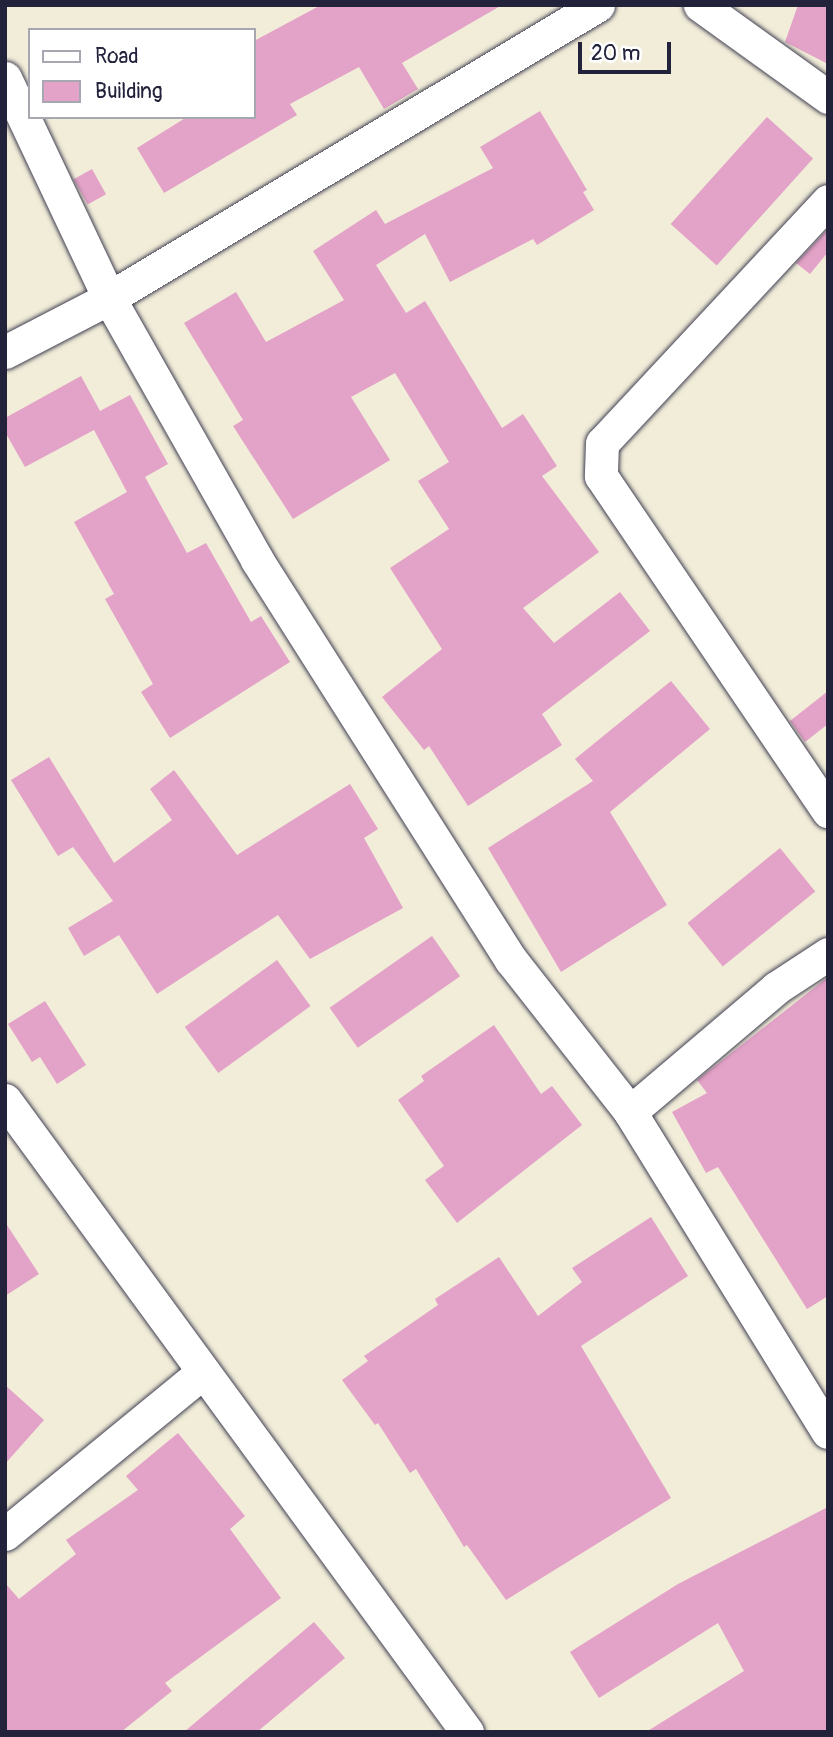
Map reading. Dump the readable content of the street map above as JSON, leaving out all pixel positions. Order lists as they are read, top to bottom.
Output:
{
  "legend": ["Road", "Building"],
  "scale_bar": "20 m"
}
